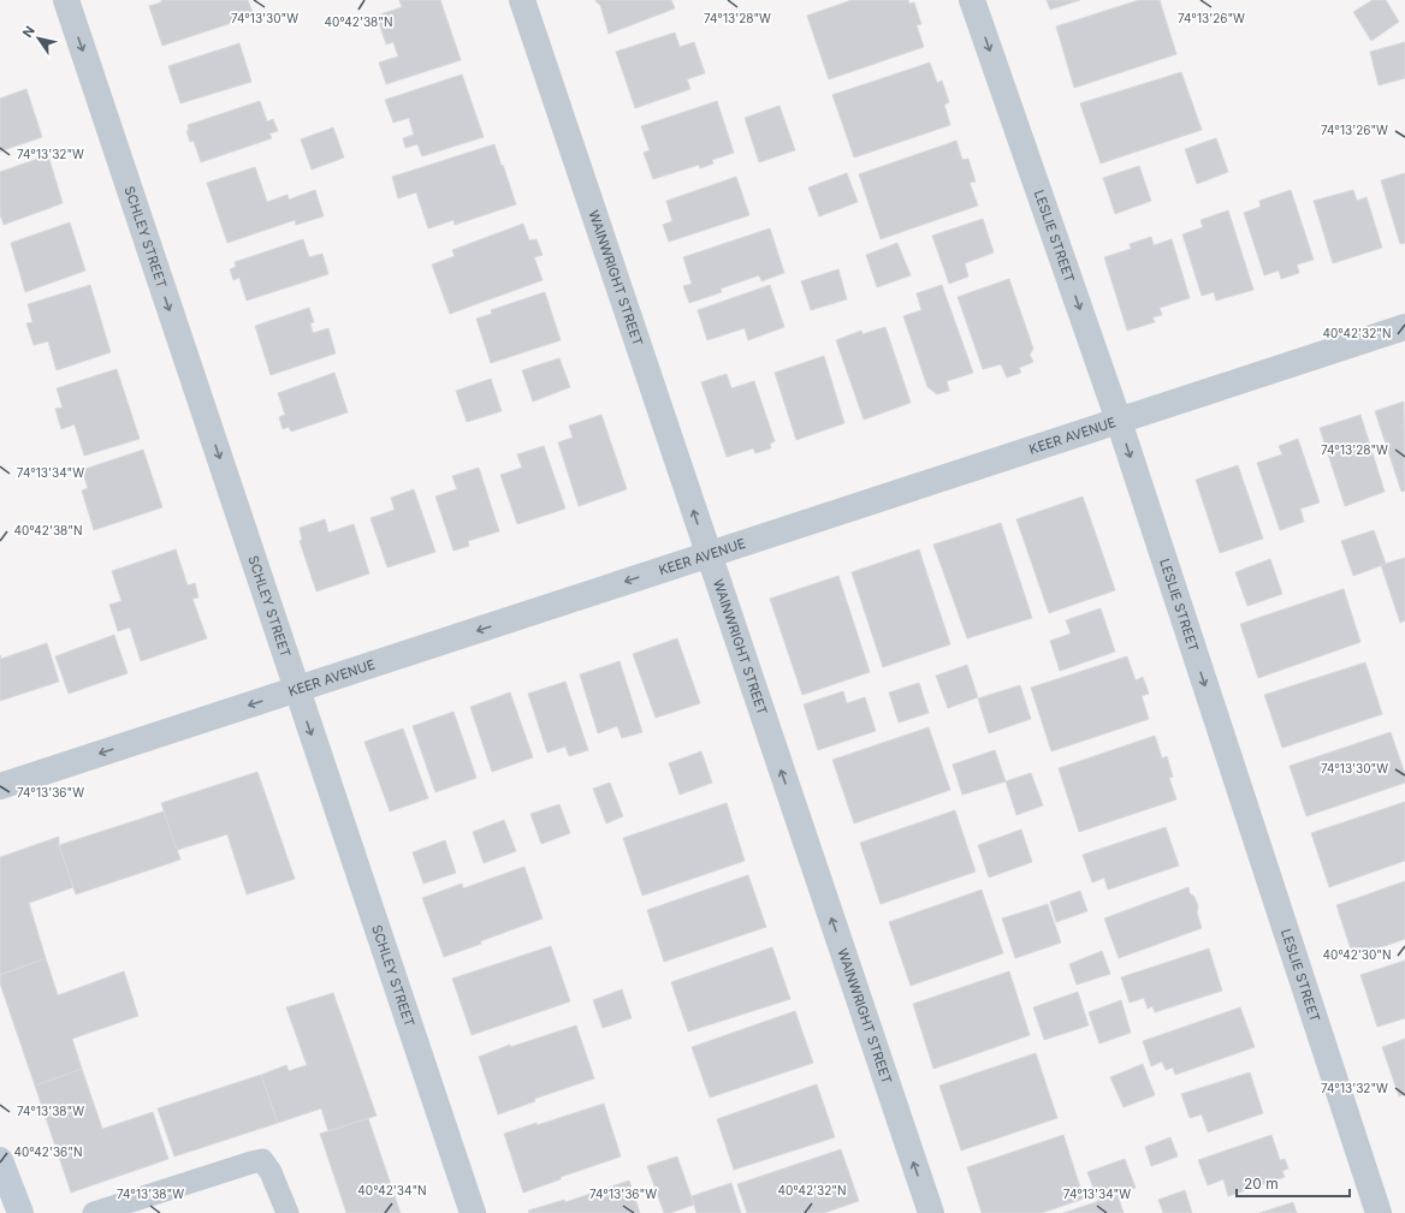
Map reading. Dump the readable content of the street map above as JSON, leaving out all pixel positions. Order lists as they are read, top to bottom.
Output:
{
  "streets": {
    "street": [
      "SCHLEY STREET",
      "LESLIE STREET",
      "WAINWRIGHT STREET",
      "KEER AVENUE"
    ]
  },
  "crossings": [
    ["SCHLEY STREET", "KEER AVENUE"],
    ["LESLIE STREET", "KEER AVENUE"],
    ["WAINWRIGHT STREET", "KEER AVENUE"]
  ],
  "one_way": [
    "SCHLEY STREET",
    "LESLIE STREET",
    "WAINWRIGHT STREET",
    "KEER AVENUE"
  ],
  "scale_bar": "20 m",
  "north": "top left",
  "coordinates": [
    "74°13'30\"W",
    "74°13'28\"W",
    "74°13'26\"W",
    "40°42'38\"N",
    "74°13'32\"W",
    "40°42'32\"N",
    "74°13'34\"W",
    "74°13'36\"W",
    "40°42'30\"N",
    "74°13'38\"W",
    "40°42'36\"N",
    "40°42'34\"N"
  ]
}
